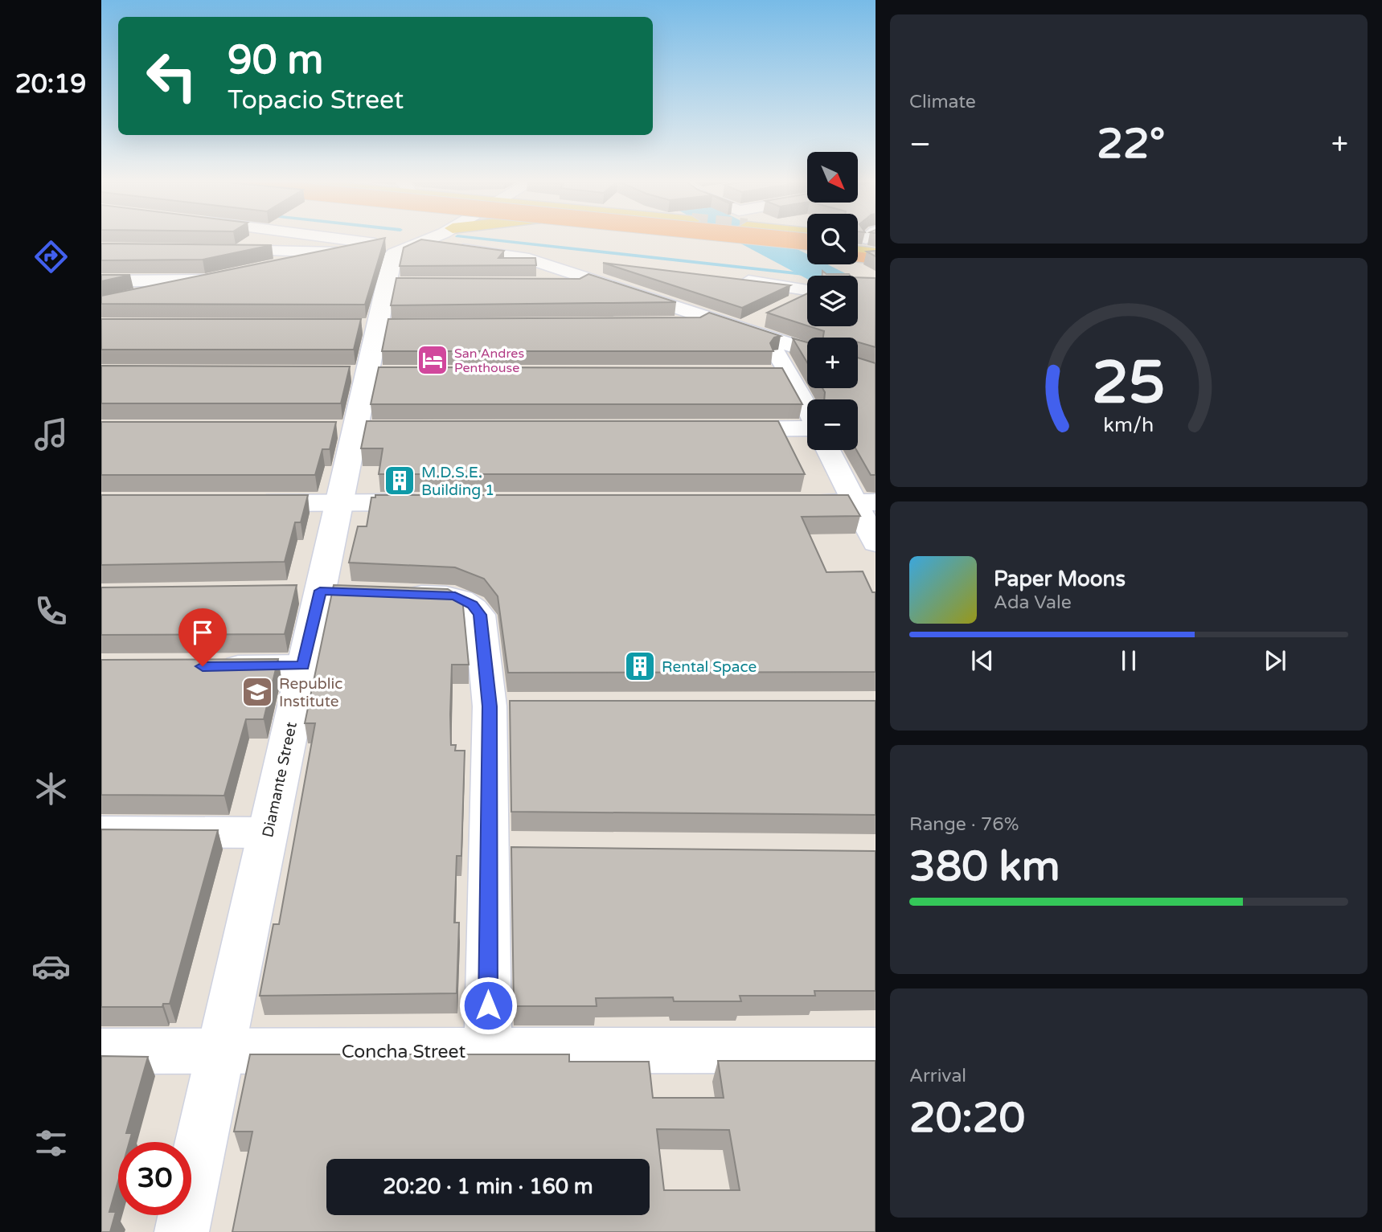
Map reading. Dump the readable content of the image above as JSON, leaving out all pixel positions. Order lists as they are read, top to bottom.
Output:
{
  "streets": {
    "street": ["Diamante Street", "Concha Street"]
  },
  "crossings": [
    ["Diamante Street", "Concha Street"]
  ],
  "places": {
    "hotel": ["San Andres Penthouse"],
    "building": ["M.D.S.E. Building 1", "Rental Space"],
    "school or university": ["Republic Institute"]
  },
  "north": "bottom right",
  "page": {
    "tabs": "20:19",
    "tile": [
      "Climate",
      ["Range · 76%", "380 km"],
      ["Arrival", "20:20"]
    ],
    "turn": ["90 m", "Topacio Street"],
    "heat": ["−", "22°", "+"],
    "map_buttons": ["+", "−"],
    "song": ["Paper Moons", "Ada Vale"],
    "limit": "30",
    "trip": "20:20 · 1 min · 160 m",
    "gauge": ["25", "km/h"]
  }
}
